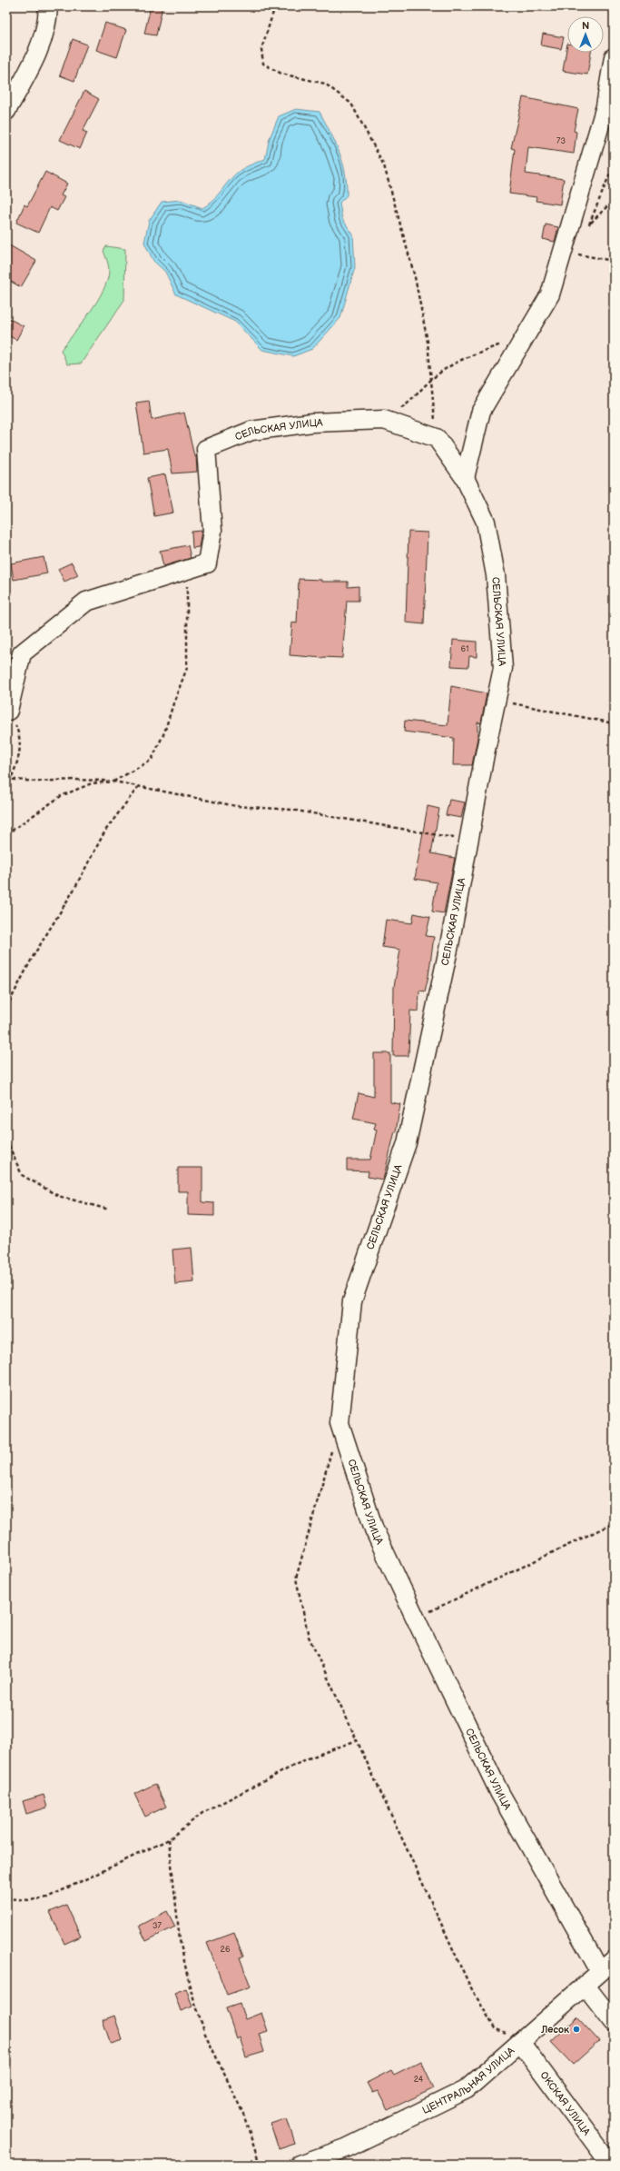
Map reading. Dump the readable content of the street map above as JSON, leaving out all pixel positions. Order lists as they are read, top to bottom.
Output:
{
  "streets": {
    "street": ["СЕЛЬСКАЯ УЛИЦА", "ЦЕНТРАЛЬНАЯ УЛИЦА", "ОКСКАЯ УЛИЦА"]
  },
  "crossings": [
    ["СЕЛЬСКАЯ УЛИЦА", "ЦЕНТРАЛЬНАЯ УЛИЦА"],
    ["ЦЕНТРАЛЬНАЯ УЛИЦА", "ОКСКАЯ УЛИЦА"]
  ],
  "places": ["Лесок"],
  "house_numbers": [
    "73",
    "61",
    "37",
    "26",
    "24"
  ],
  "north": "top"
}
